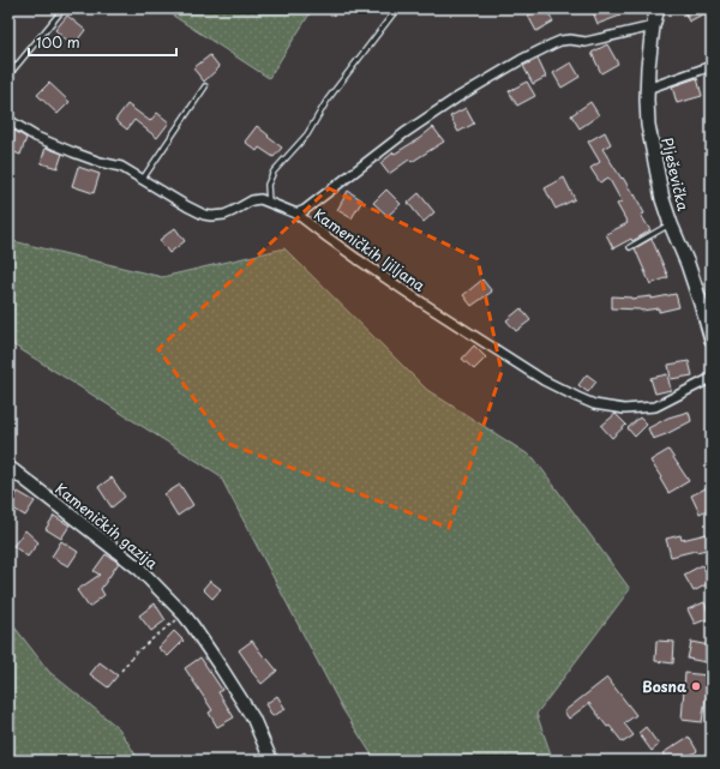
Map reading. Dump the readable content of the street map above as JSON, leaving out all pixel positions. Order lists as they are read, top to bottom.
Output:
{
  "streets": {
    "main road": ["Plješevička"],
    "street": ["Kameničkih ljiljana", "Kameničkih gazija"]
  },
  "places": ["Bosna"],
  "scale_bar": "100 m"
}
